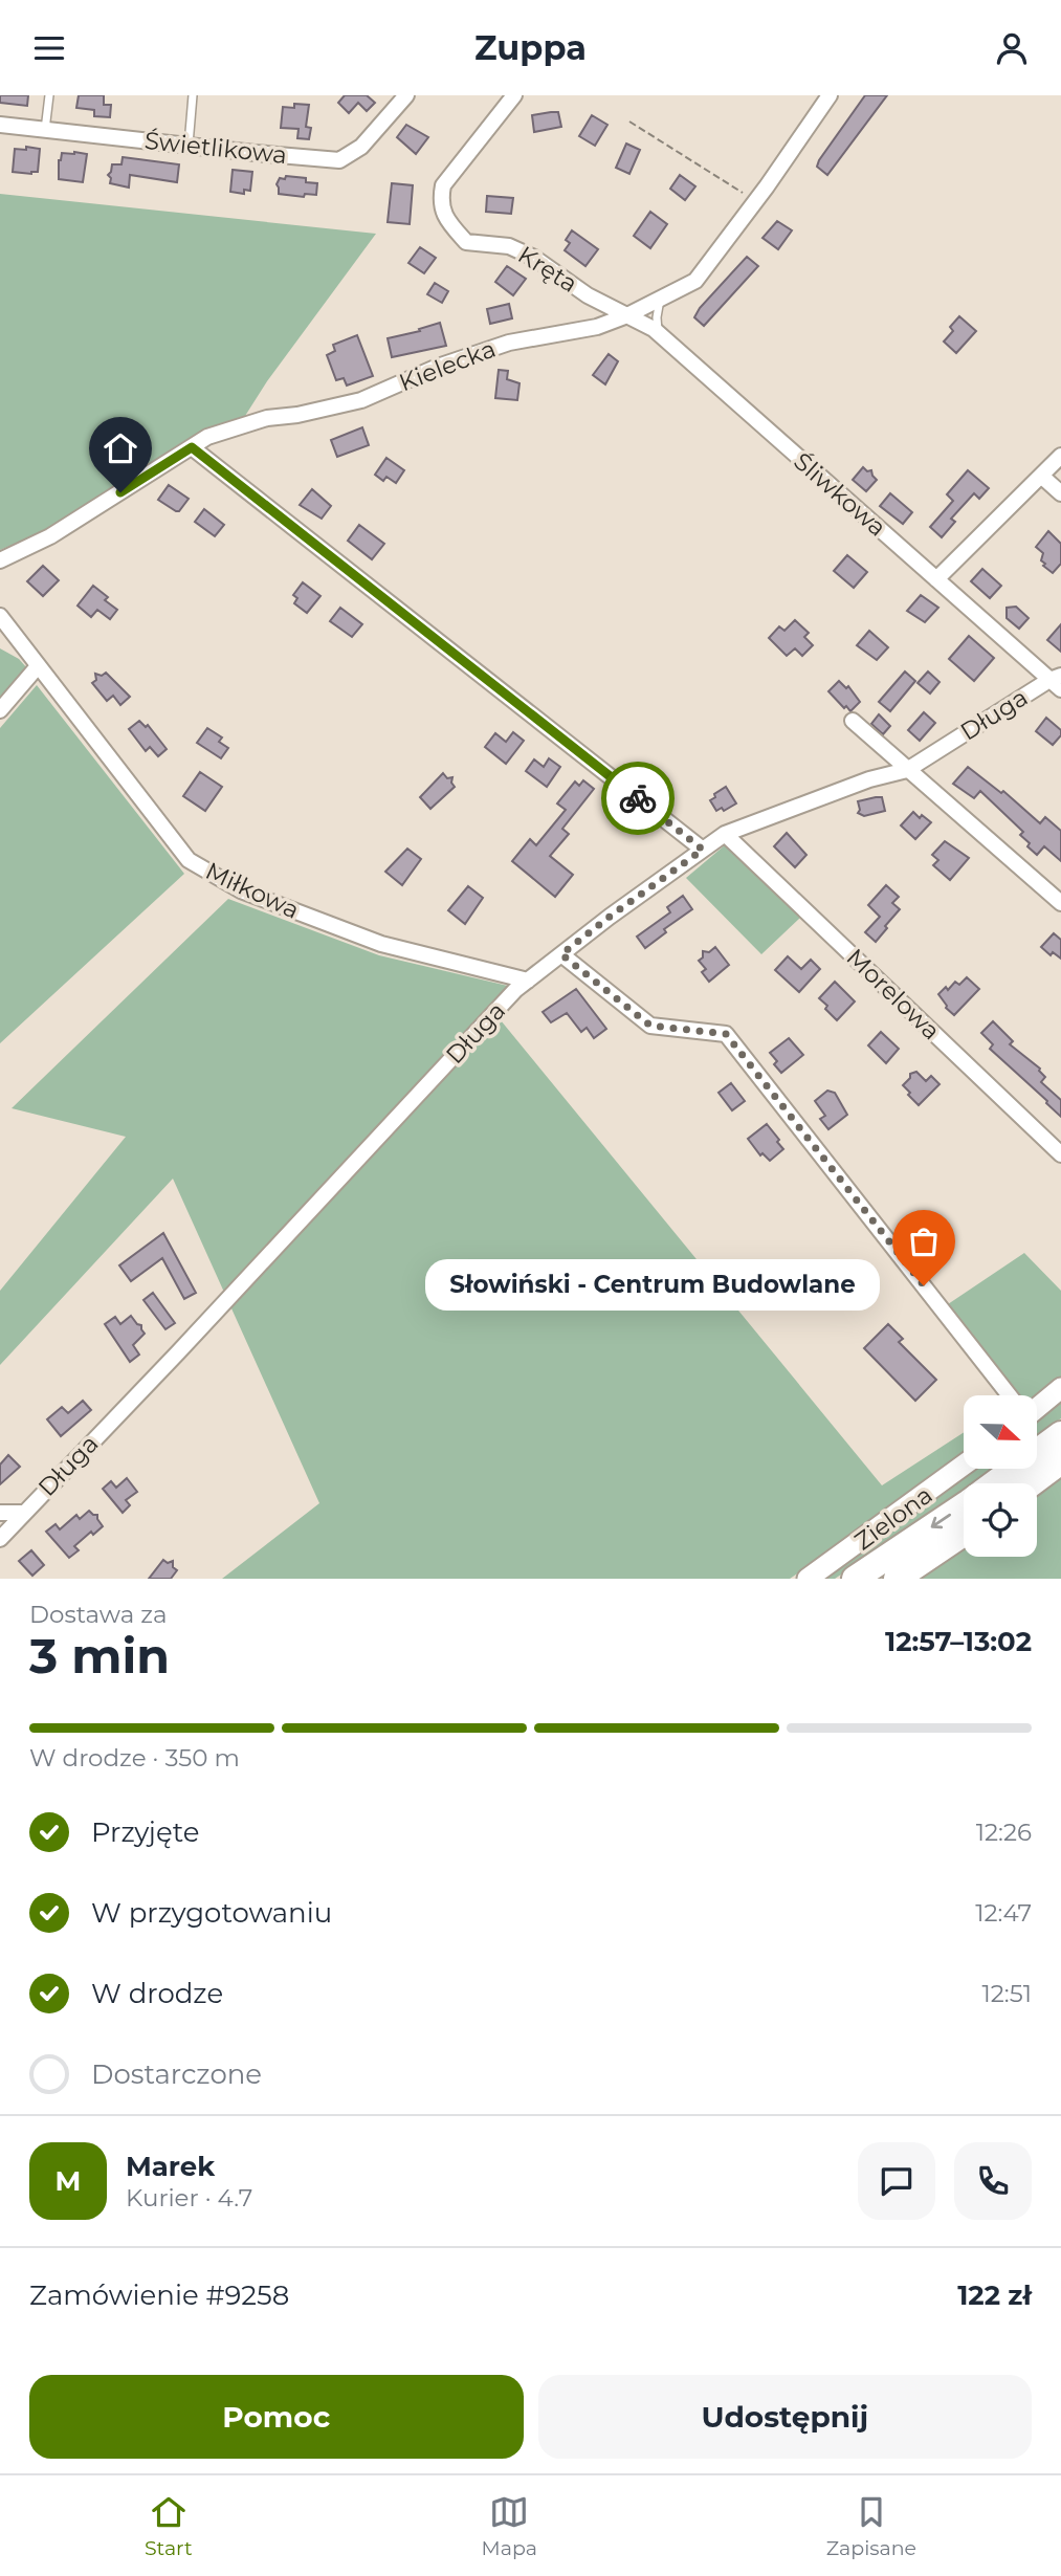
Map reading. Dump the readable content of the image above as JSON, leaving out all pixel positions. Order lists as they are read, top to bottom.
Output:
{
  "streets": {
    "street": [
      "Świetlikowa",
      "Kręta",
      "Kielecka",
      "Śliwkowa",
      "Długa",
      "Miłkowa",
      "Morelowa",
      "Zielona"
    ]
  },
  "crossings": [
    ["Kręta", "Kielecka"],
    ["Kręta", "Śliwkowa"],
    ["Kielecka", "Śliwkowa"],
    ["Śliwkowa", "Długa"],
    ["Długa", "Miłkowa"],
    ["Długa", "Morelowa"]
  ],
  "places": ["Słowiński - Centrum Budowlane"],
  "north": "right",
  "page": {
    "header": "Zuppa",
    "bubble": "Słowiński - Centrum Budowlane",
    "heading": ["3 min", "Dostawa za", "12:57–13:02"],
    "panel": [
      "Marek",
      "Kurier · 4.7",
      "Zamówienie #9258",
      "122 zł"
    ],
    "bar": "W drodze · 350 m",
    "list": [
      ["Przyjęte", "12:26"],
      ["W przygotowaniu", "12:47"],
      ["W drodze", "12:51"],
      "Dostarczone"
    ],
    "round": "M",
    "buttons": ["Pomoc", "Udostępnij"],
    "tabs": ["Start", "Mapa", "Zapisane"]
  }
}
